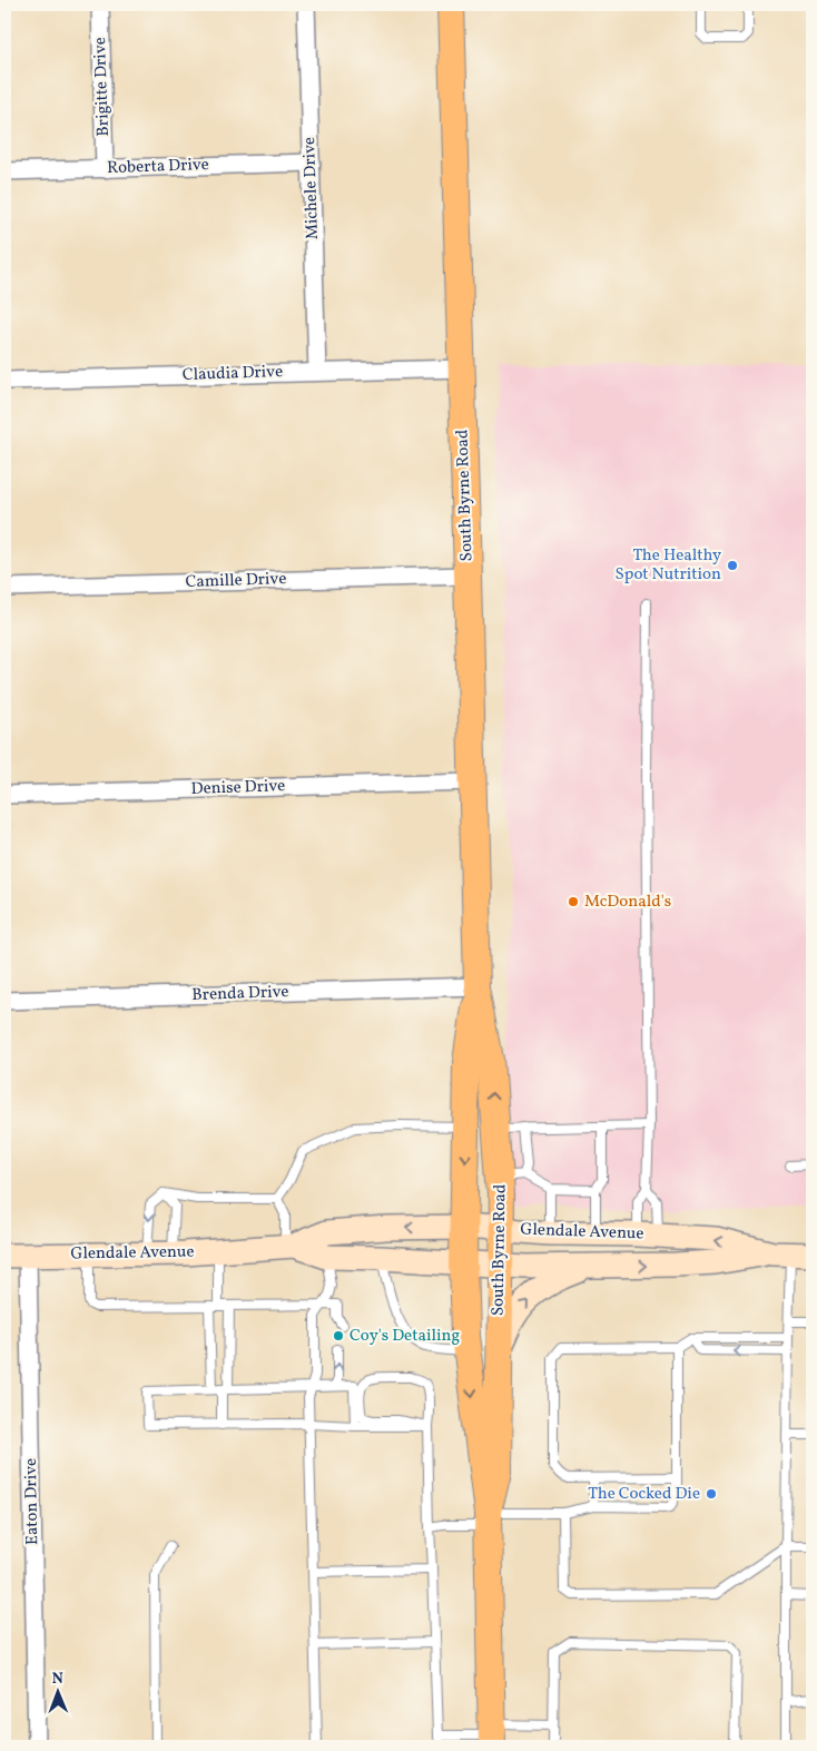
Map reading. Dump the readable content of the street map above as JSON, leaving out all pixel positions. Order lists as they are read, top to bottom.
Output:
{
  "streets": {
    "main road": ["South Byrne Road", "Glendale Avenue"],
    "street": [
      "Brigitte Drive",
      "Roberta Drive",
      "Michele Drive",
      "Claudia Drive",
      "Camille Drive",
      "Denise Drive",
      "Brenda Drive",
      "Eaton Drive"
    ]
  },
  "crossings": [
    ["Brigitte Drive", "Roberta Drive"],
    ["Roberta Drive", "Michele Drive"],
    ["Michele Drive", "Claudia Drive"],
    ["Claudia Drive", "South Byrne Road"],
    ["South Byrne Road", "Camille Drive"],
    ["South Byrne Road", "Denise Drive"],
    ["South Byrne Road", "Brenda Drive"],
    ["South Byrne Road", "Glendale Avenue"],
    ["Glendale Avenue", "Eaton Drive"]
  ],
  "places": [
    "The Healthy Spot Nutrition",
    "McDonald's",
    "Coy's Detailing",
    "The Cocked Die"
  ],
  "north": "top"
}
